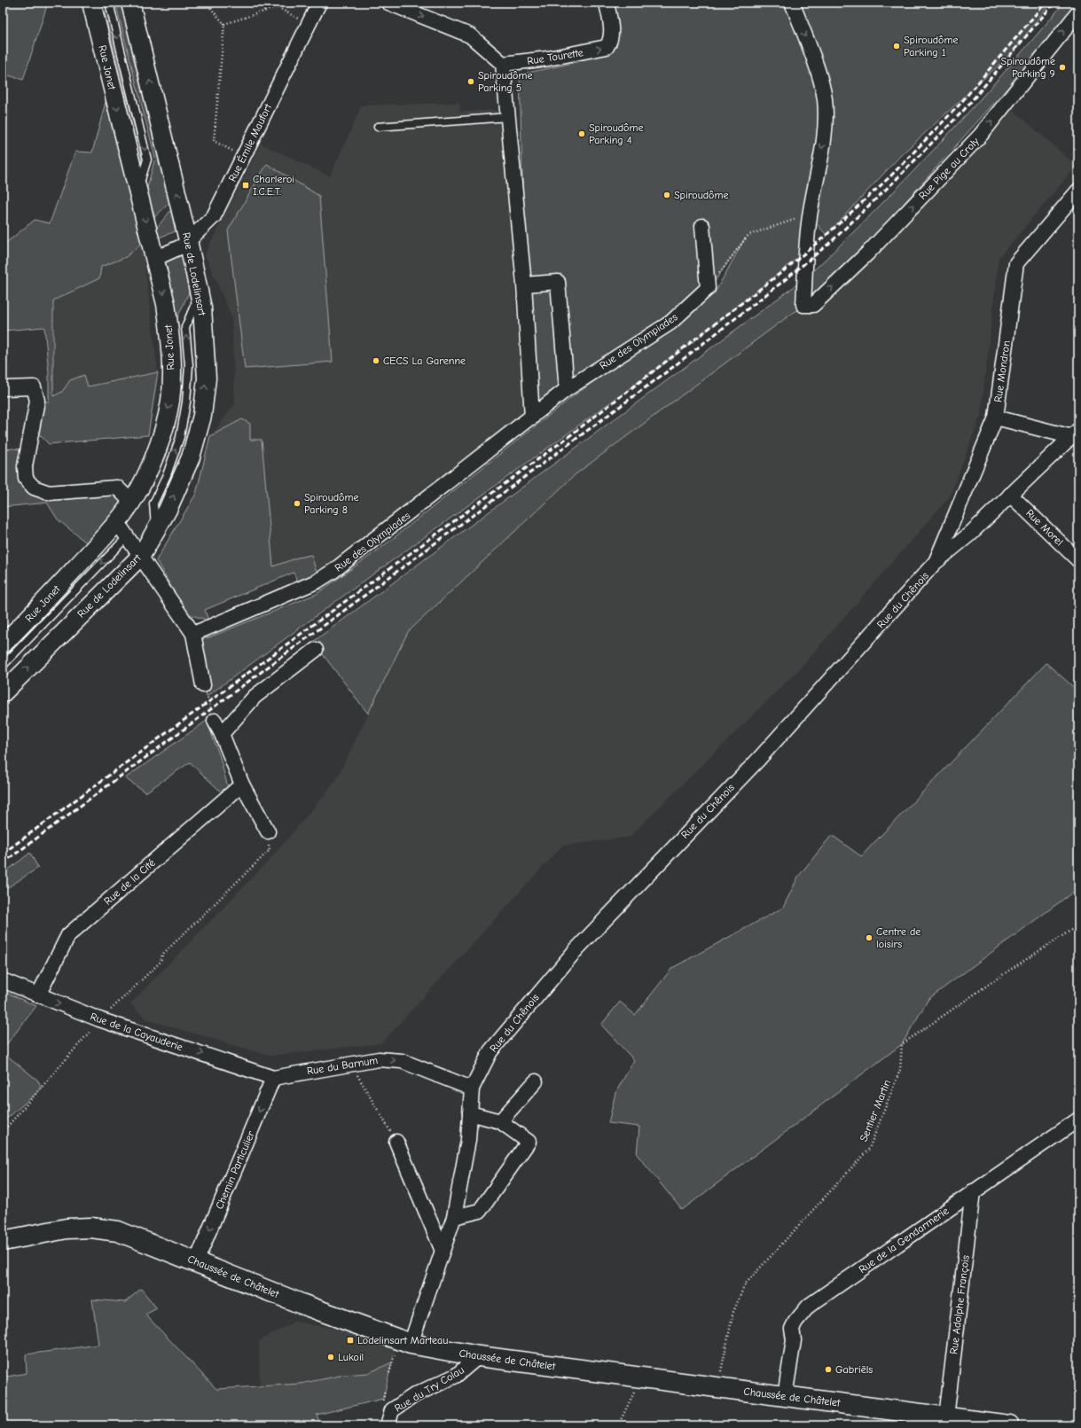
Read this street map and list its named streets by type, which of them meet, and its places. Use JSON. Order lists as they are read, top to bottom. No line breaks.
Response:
{"streets":{"main road":["Chaussée de Châtelet"],"street":["Rue Tourette","Rue Jonet","Rue Émile Maufort","Rue Pige au Croly","Rue de Lodelinsart","Rue des Olympiades","Rue Mondron","Rue Morel","Rue du Chênois","Rue de la Cité","Rue de la Cayauderie","Rue du Barnum","Chemin Particulier","Rue de la Gendarmerie","Rue Adolphe François","Rue du Try Colau"],"path":["Sentier Martin"]},"crossings":[["Rue Jonet","Rue Émile Maufort"],["Rue Émile Maufort","Rue de Lodelinsart"],["Rue Mondron","Rue du Chênois"],["Rue Morel","Rue du Chênois"],["Rue du Chênois","Rue du Barnum"],["Rue du Chênois","Chaussée de Châtelet"],["Rue de la Cité","Rue de la Cayauderie"],["Rue de la Cayauderie","Rue du Barnum"],["Rue de la Cayauderie","Chemin Particulier"],["Rue du Barnum","Chemin Particulier"],["Sentier Martin","Chaussée de Châtelet"],["Chemin Particulier","Chaussée de Châtelet"],["Rue de la Gendarmerie","Chaussée de Châtelet"],["Rue de la Gendarmerie","Rue Adolphe François"],["Chaussée de Châtelet","Rue Adolphe François"],["Chaussée de Châtelet","Rue du Try Colau"]],"one_way":["Rue Jonet","Rue de la Cayauderie","Rue du Barnum","Chemin Particulier"],"places":{"other":["Spiroudôme Parking 1","Spiroudôme Parking 9","Spiroudôme Parking 5","Spiroudôme Parking 4","Spiroudôme","CECS La Garenne","Spiroudôme Parking 8","Centre de loisirs","Lukoil","Gabriëls"],"transit":["Charleroi I.C.E.T.","Lodelinsart Marteau"]}}
